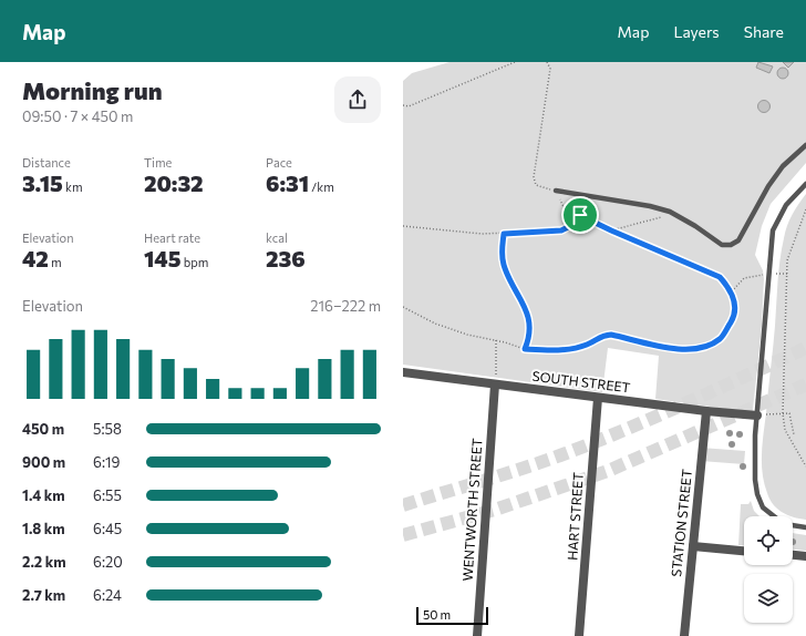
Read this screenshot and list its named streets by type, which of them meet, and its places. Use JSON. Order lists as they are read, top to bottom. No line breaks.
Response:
{"streets":{"street":["SOUTH STREET","WENTWORTH STREET","HART STREET","STATION STREET"]},"crossings":[["SOUTH STREET","WENTWORTH STREET"],["SOUTH STREET","HART STREET"],["SOUTH STREET","STATION STREET"]],"scale_bar":"50 m","page":{"header":"Map","nav":["Map","Layers","Share"],"heading":["Morning run","09:50 · 7 × 450 m"],"stats":[["Distance","3.15 km"],["Time","20:32"],["Pace","6:31 /km"],["Elevation","42 m"],["Heart rate","145 bpm"],["kcal","236"]],"chart":["Elevation","216–222 m"],"list":[{"name":"450 m","note":"5:58"},{"name":"900 m","note":"6:19"},{"name":"1.4 km","note":"6:55"},{"name":"1.8 km","note":"6:45"},{"name":"2.2 km","note":"6:20"},{"name":"2.7 km","note":"6:24"}],"scale":"50 m"}}
